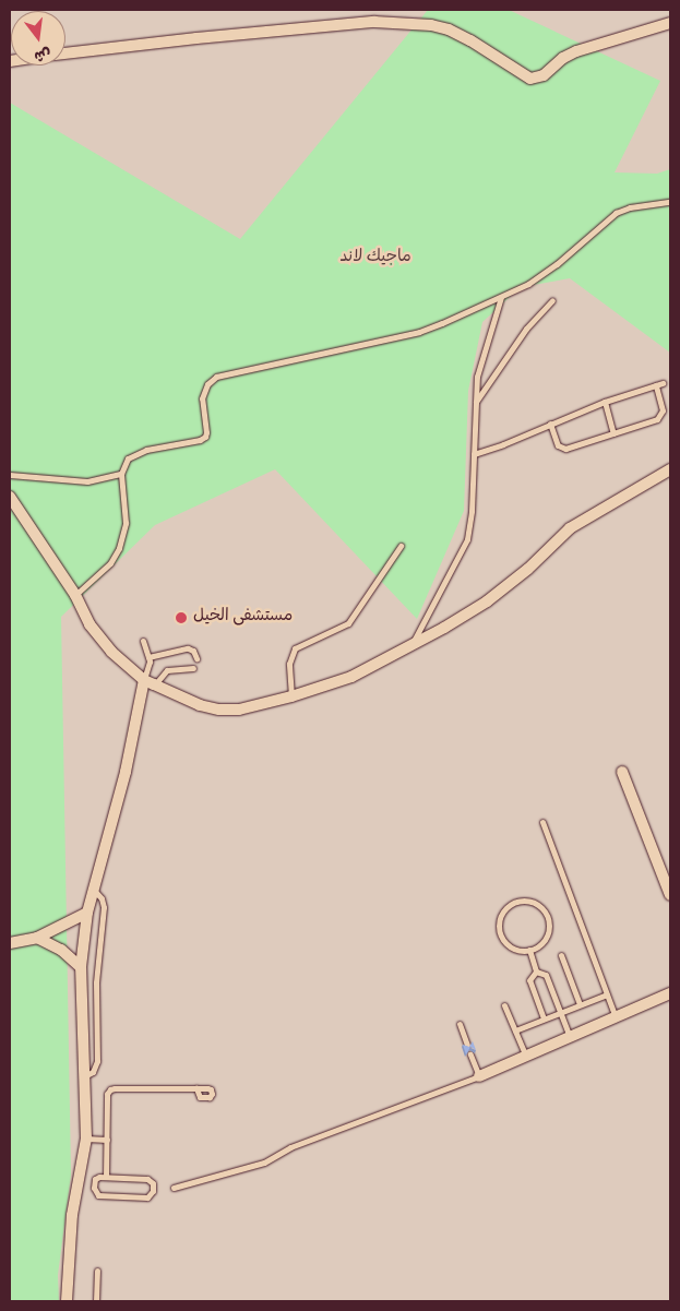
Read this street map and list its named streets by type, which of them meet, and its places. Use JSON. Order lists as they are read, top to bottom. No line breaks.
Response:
{"parks":["ماجيك لاند"],"places":["مستشفى الخيل"],"north":"bottom"}
